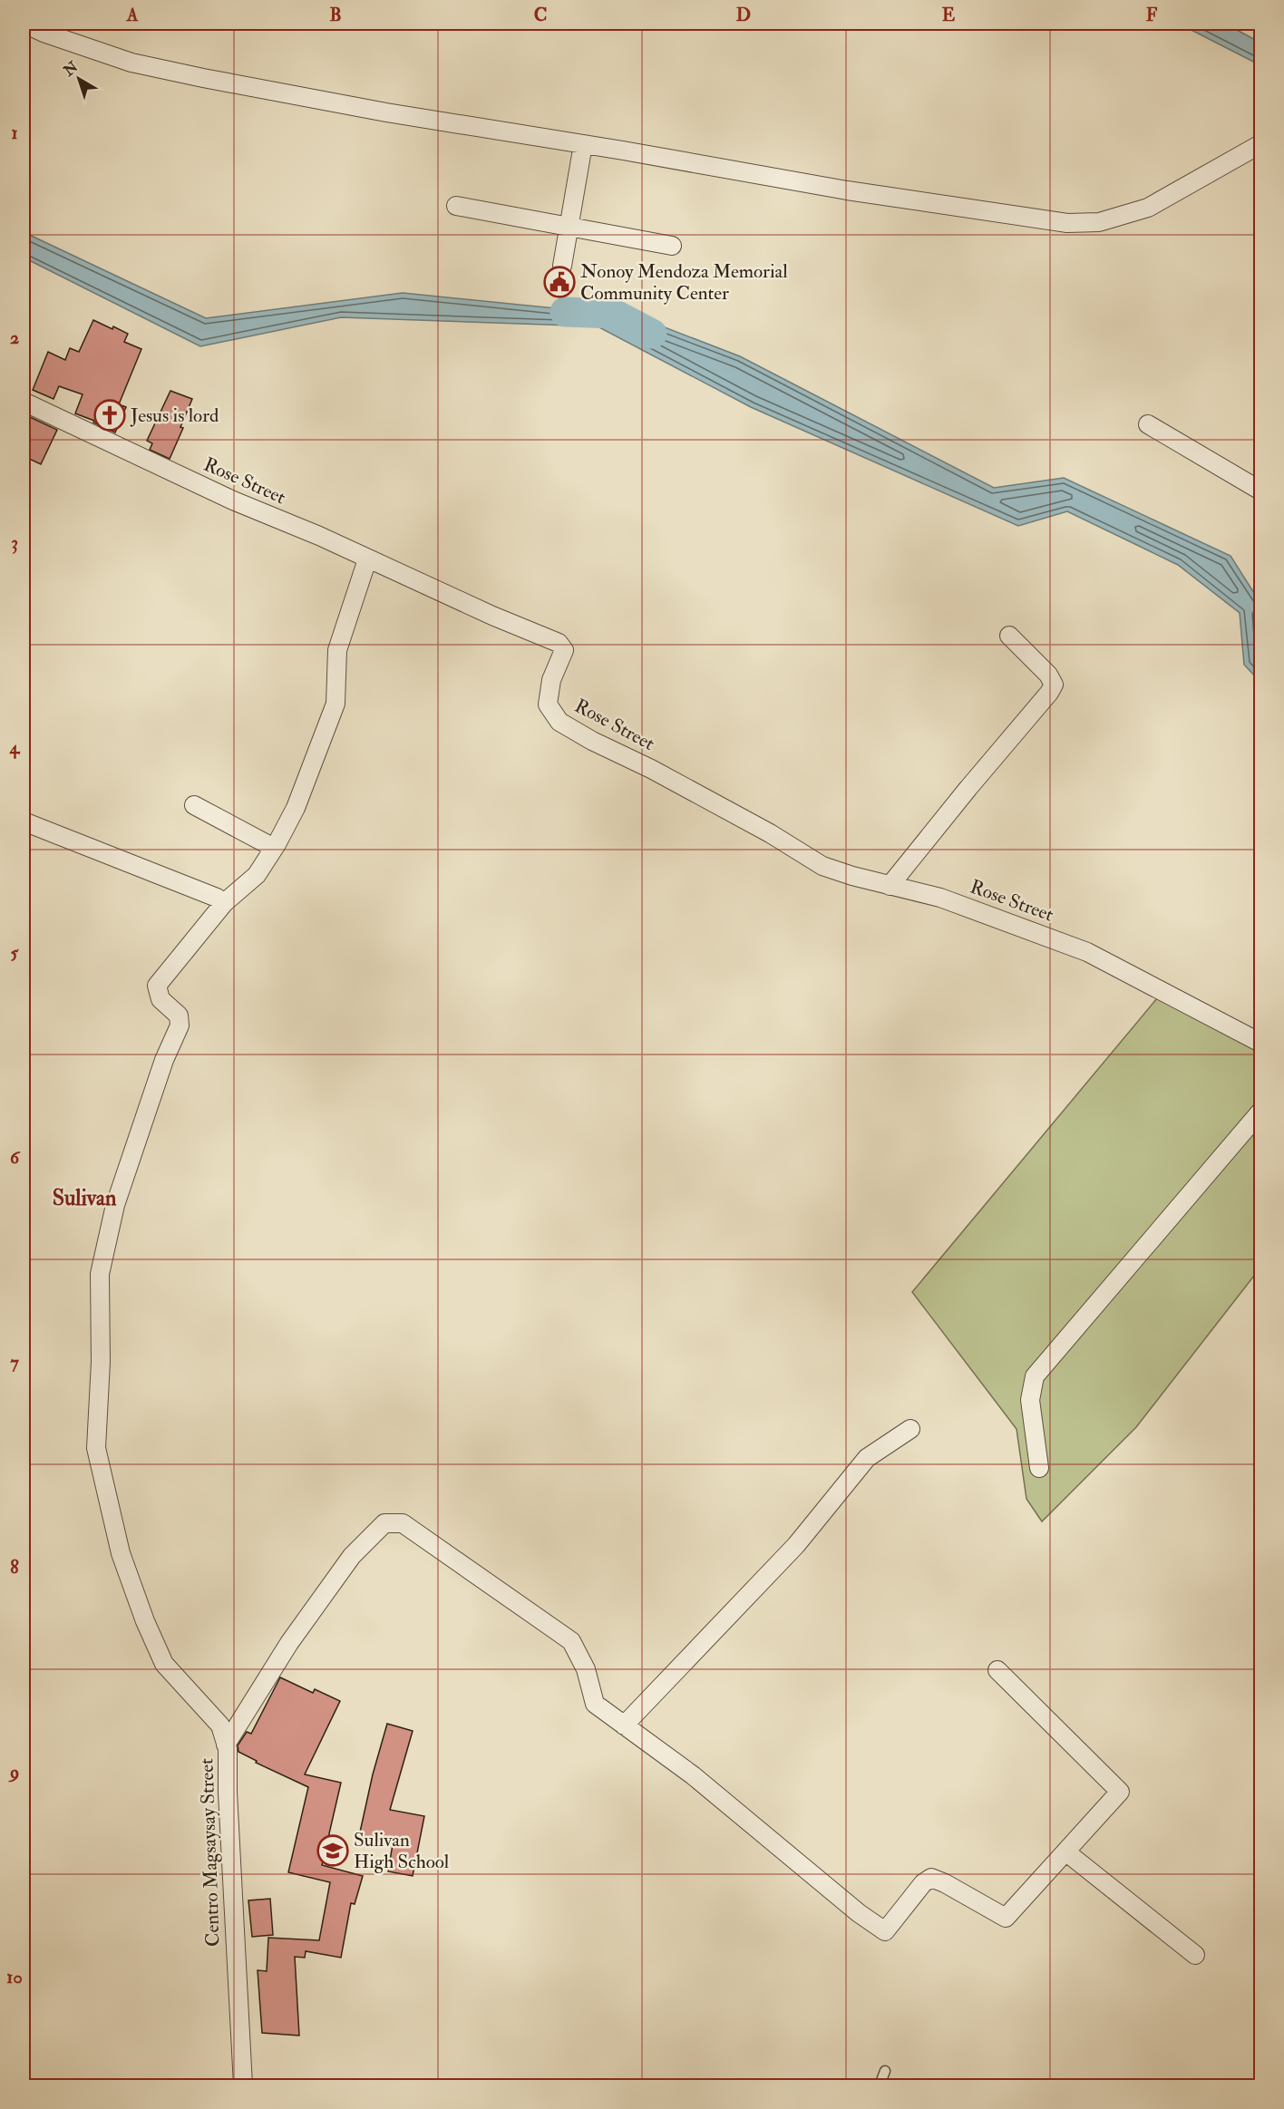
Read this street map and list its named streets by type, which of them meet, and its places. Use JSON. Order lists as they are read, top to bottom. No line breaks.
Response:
{"streets":{"street":["Rose Street","Centro Magsaysay Street"]},"crossings":[["Rose Street","Centro Magsaysay Street"]],"districts":["Sulivan"],"places":{"public building":["Nonoy Mendoza Memorial Community Center"],"church":["Jesus is lord"],"school or university":["Sulivan High School"]},"north":"top left","grid":{"columns":["A","B","C","D","E","F"],"rows":["1","2","3","4","5","6","7","8","9","10"]}}
